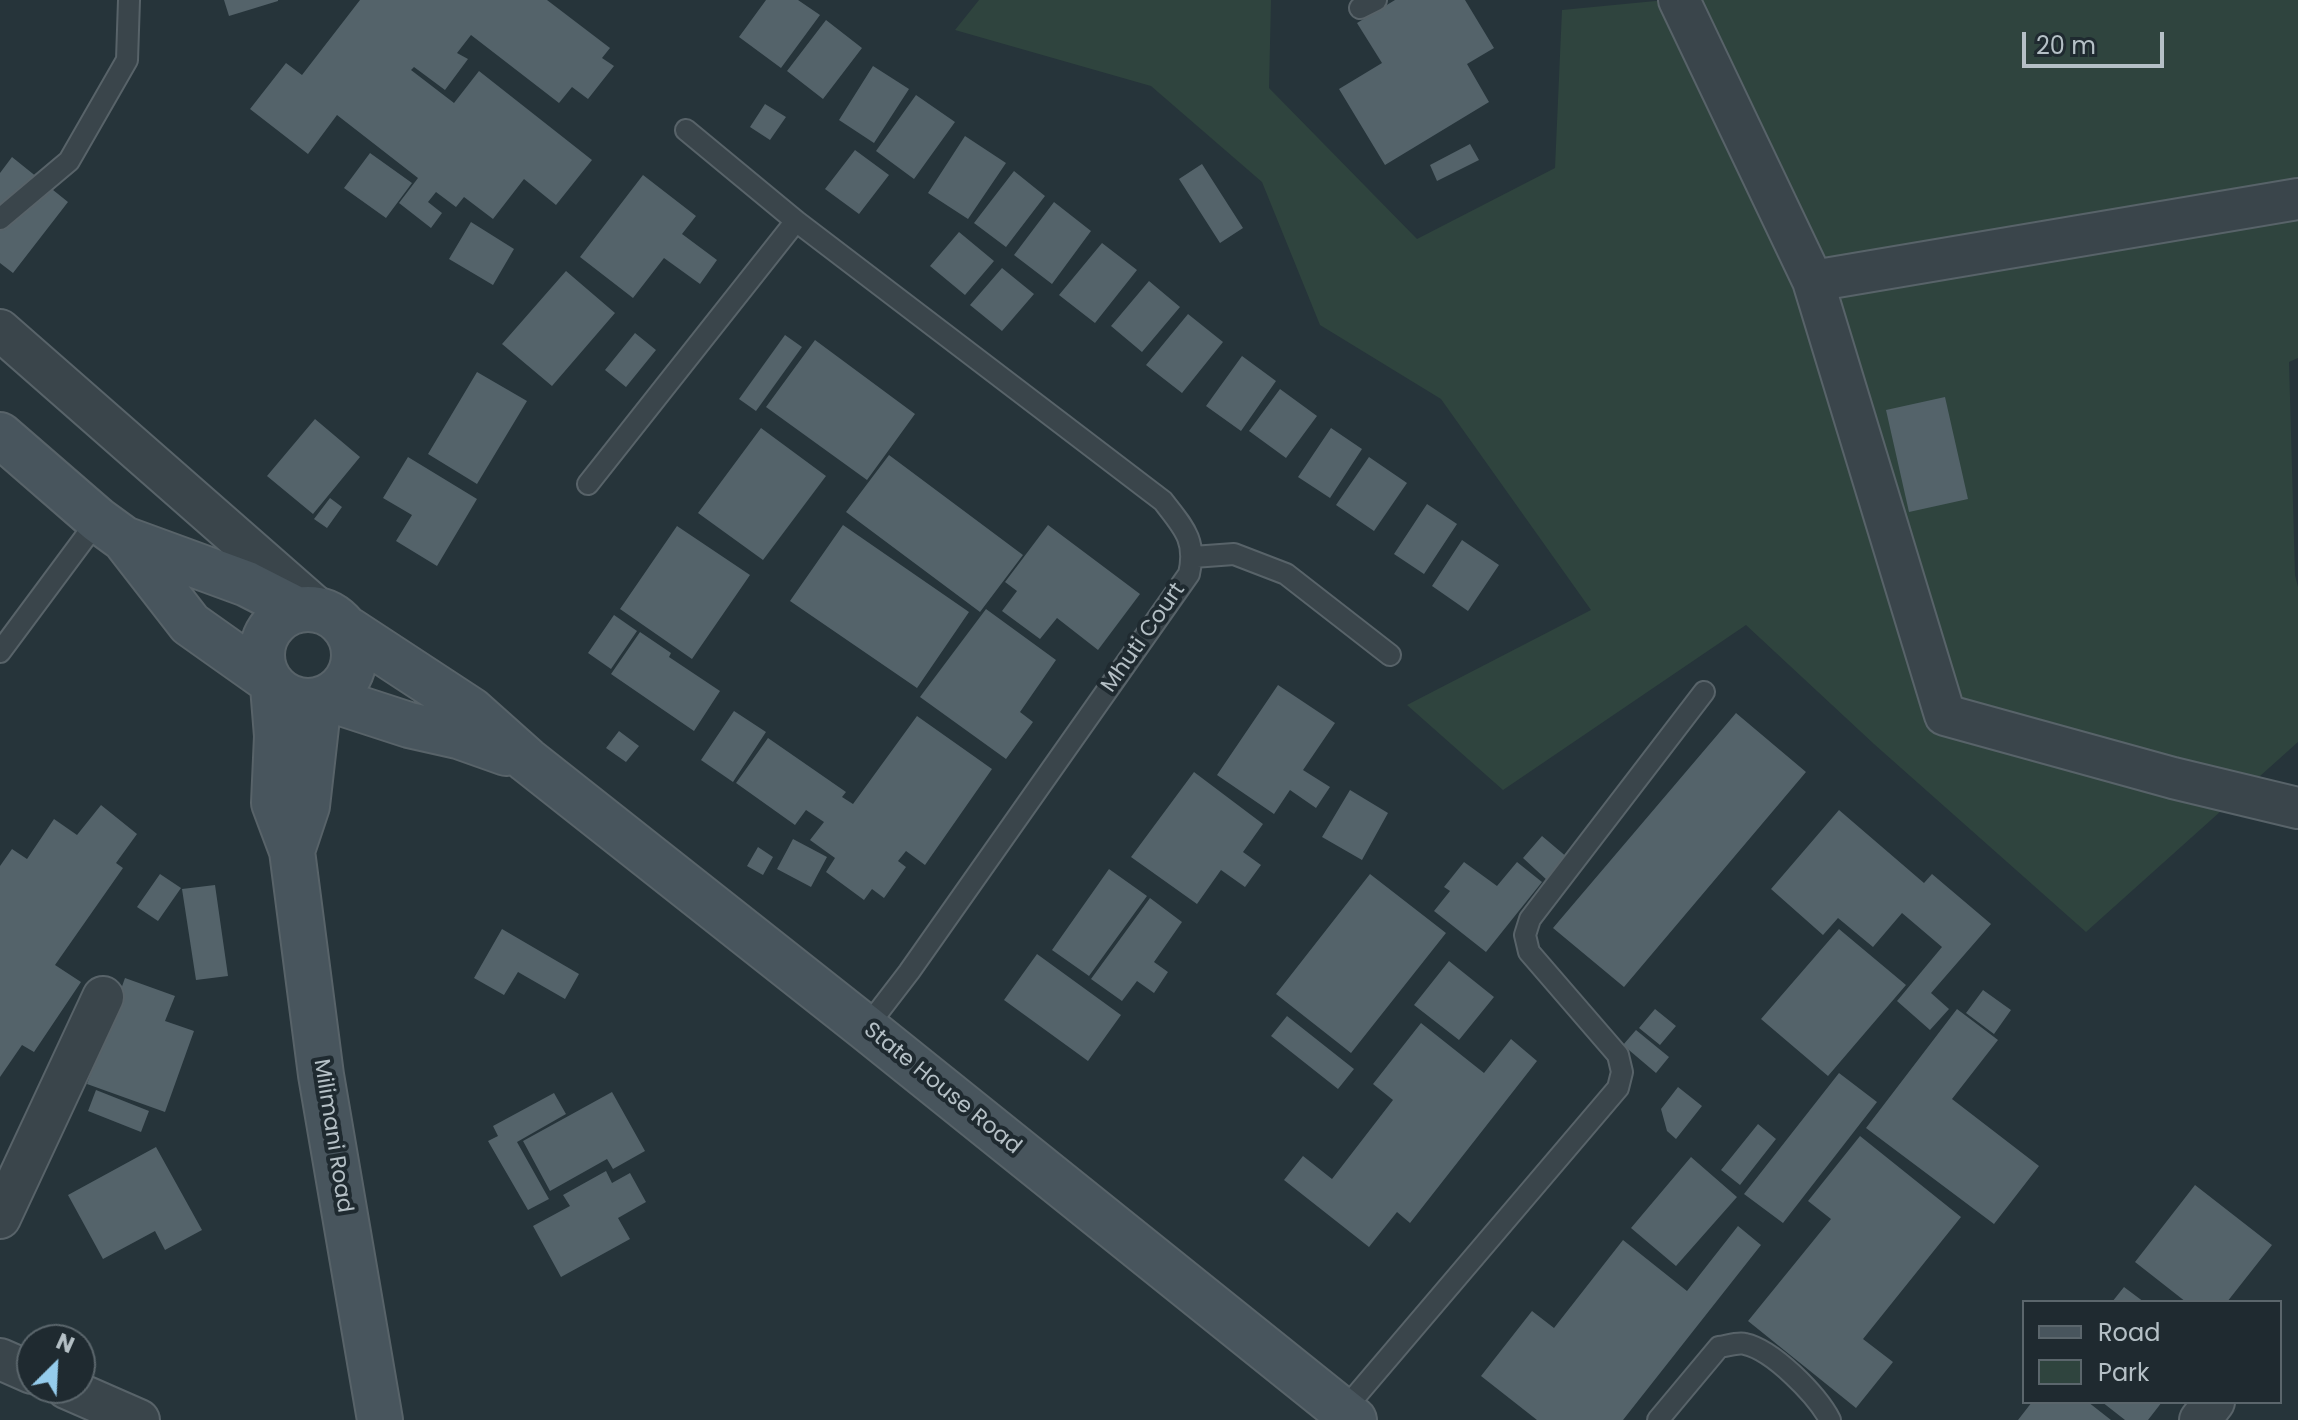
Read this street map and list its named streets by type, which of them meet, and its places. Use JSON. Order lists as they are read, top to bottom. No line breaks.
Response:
{"streets":{"main road":["State House Road","Milimani Road"],"lane":["Mhuti Court"]},"crossings":[["Mhuti Court","State House Road"],["State House Road","Milimani Road"]],"legend":["Road","Park"],"scale_bar":"20 m","north":"top right"}
